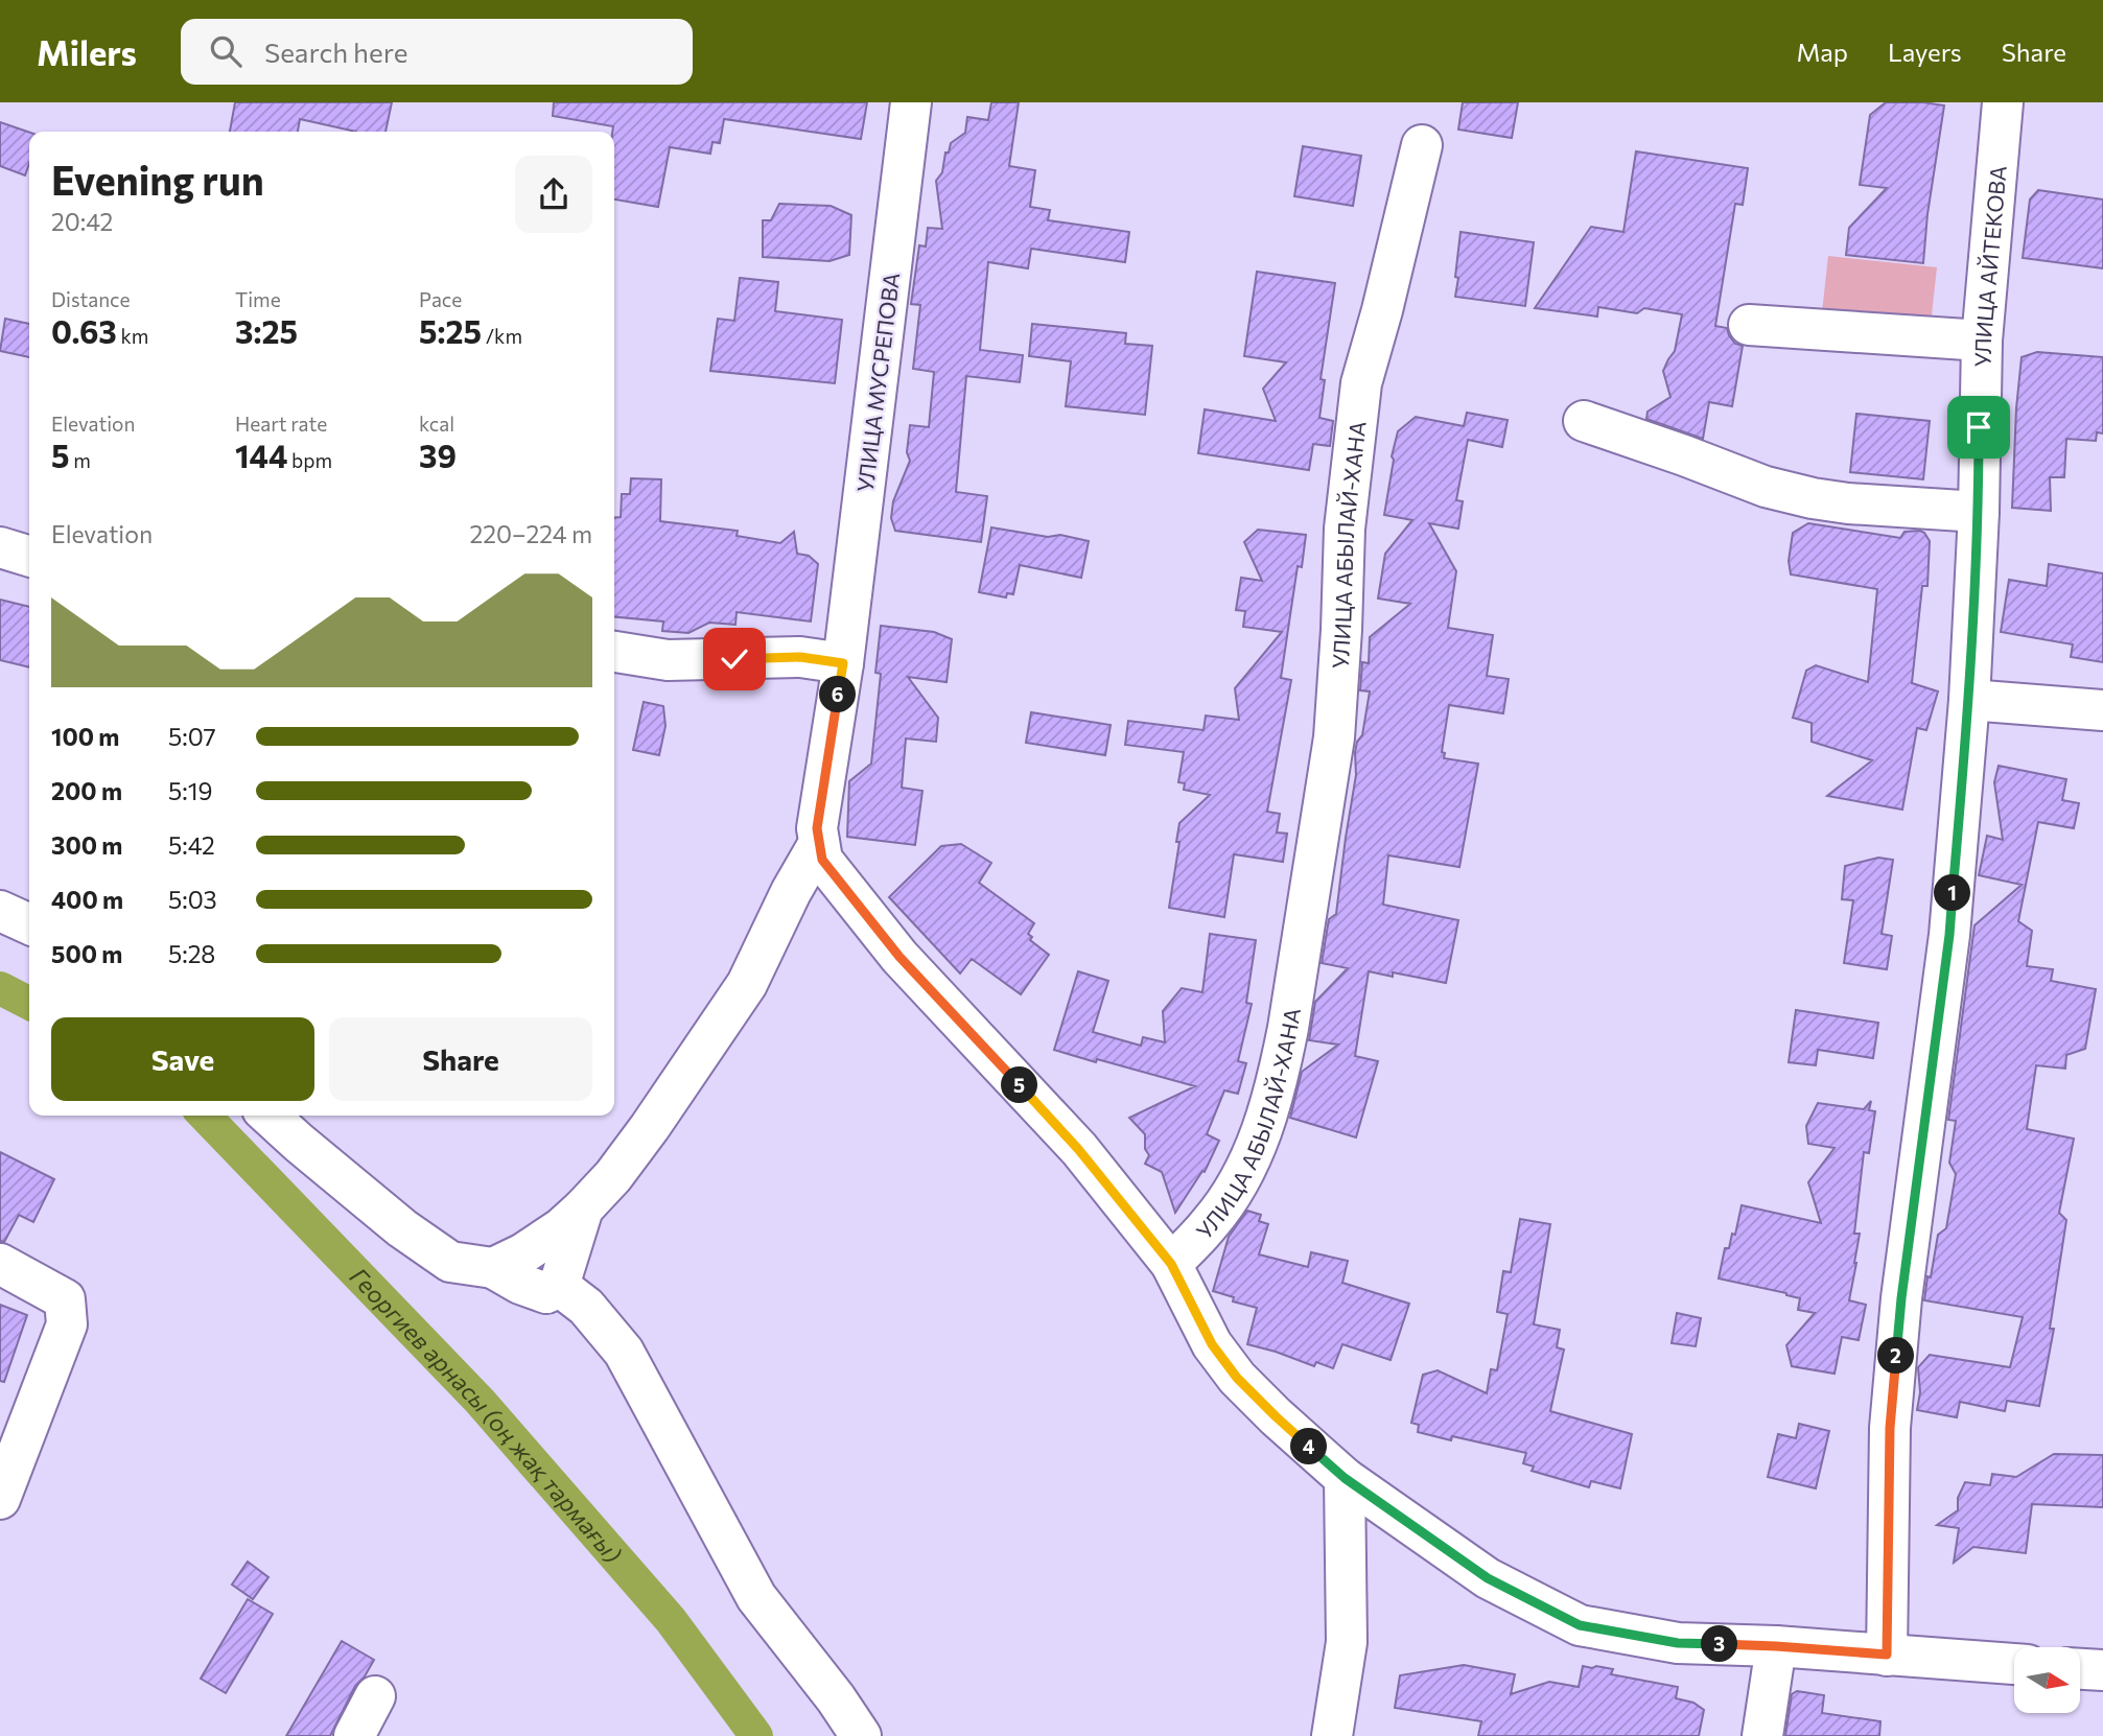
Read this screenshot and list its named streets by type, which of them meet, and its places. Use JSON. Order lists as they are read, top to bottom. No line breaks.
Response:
{"streets":{"street":["УЛИЦА АЙТЕКОВА","УЛИЦА МУСРЕПОВА","УЛИЦА АБЫЛАЙ-ХАНА"]},"crossings":[["УЛИЦА МУСРЕПОВА","УЛИЦА АБЫЛАЙ-ХАНА"]],"water":["Георгиев арнасы (оң жақ тармағы)"],"north":"right","page":{"header":"Milers","search":"Search here","nav":["Map","Layers","Share"],"heading":["Evening run","20:42"],"stats":[["Distance","0.63 km"],["Time","3:25"],["Pace","5:25 /km"],["Elevation","5 m"],["Heart rate","144 bpm"],["kcal","39"]],"chart":["Elevation","220–224 m"],"pins":["6","1","5","2","4","3"],"list":[{"name":"100 m","note":"5:07"},{"name":"200 m","note":"5:19"},{"name":"300 m","note":"5:42"},{"name":"400 m","note":"5:03"},{"name":"500 m","note":"5:28"}],"buttons":["Save","Share"]}}
